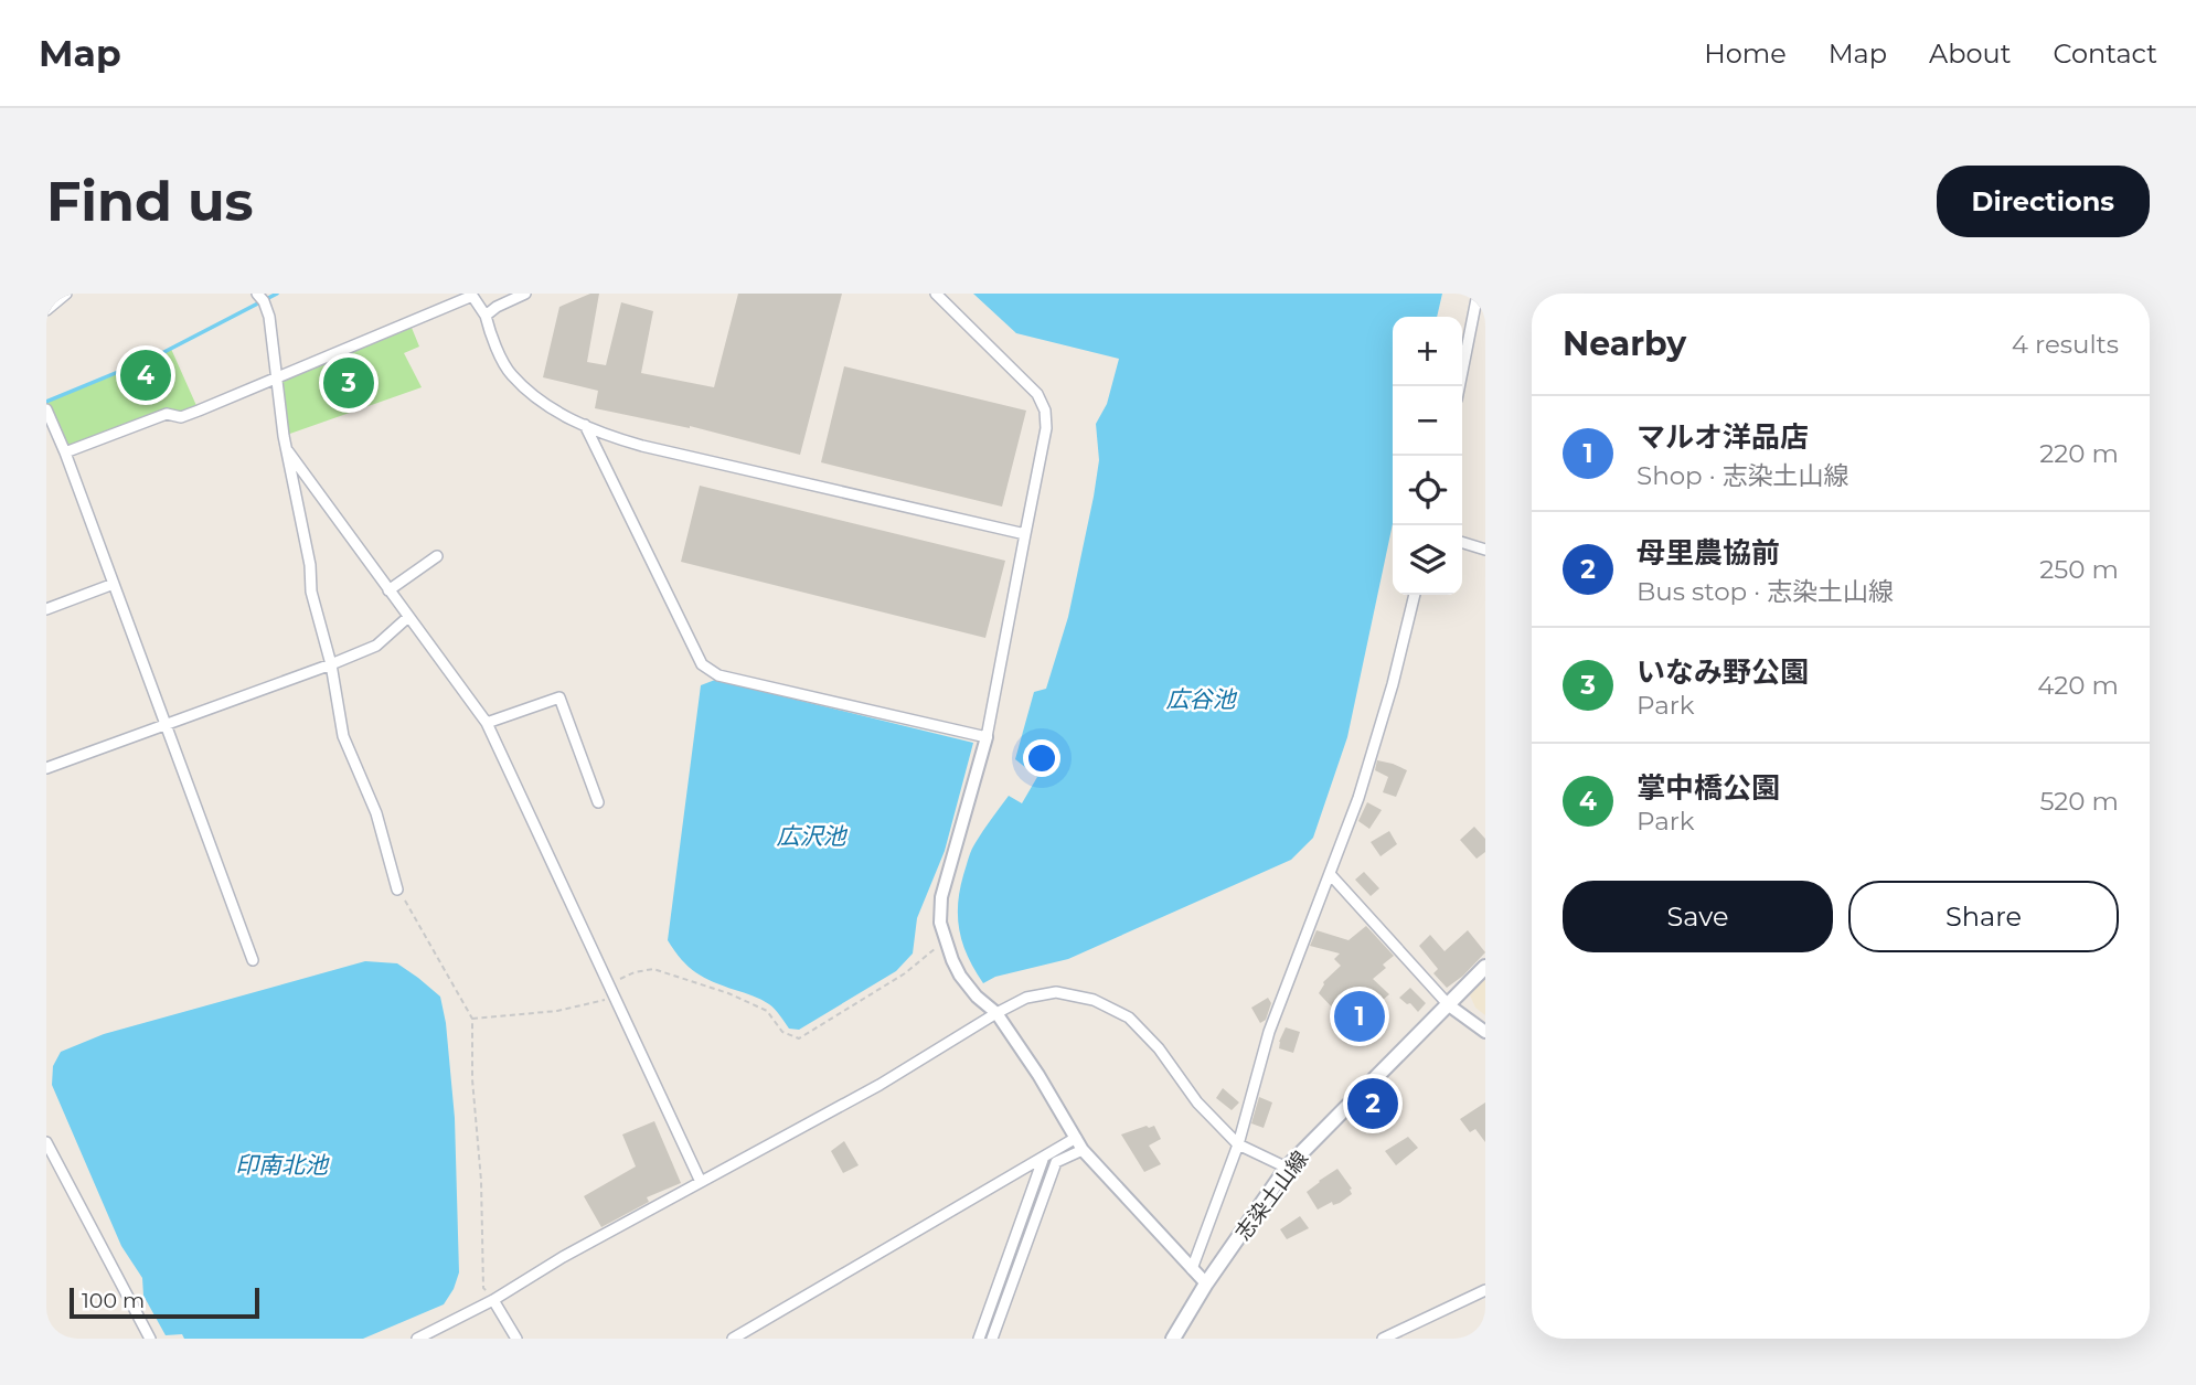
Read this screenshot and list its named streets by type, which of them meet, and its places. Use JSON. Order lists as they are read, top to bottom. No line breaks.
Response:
{"streets":{"main road":["志染土山線"]},"water":["広谷池","広沢池","印南北池"],"scale_bar":"100 m","page":{"header":"Map","nav":["Home","Map","About","Contact"],"buttons":["Directions",["Save","Share"]],"title":"Find us","heading":["Nearby","4 results"],"map_buttons":["+","−"],"pins":["4","3","1","2"],"list":[{"mark":"1","name":"マルオ洋品店","note":"Shop · 志染土山線","value":"220 m"},{"mark":"2","name":"母里農協前","note":"Bus stop · 志染土山線","value":"250 m"},{"mark":"3","name":"いなみ野公園","note":"Park","value":"420 m"},{"mark":"4","name":"掌中橋公園","note":"Park","value":"520 m"}],"scale":"100 m"}}
